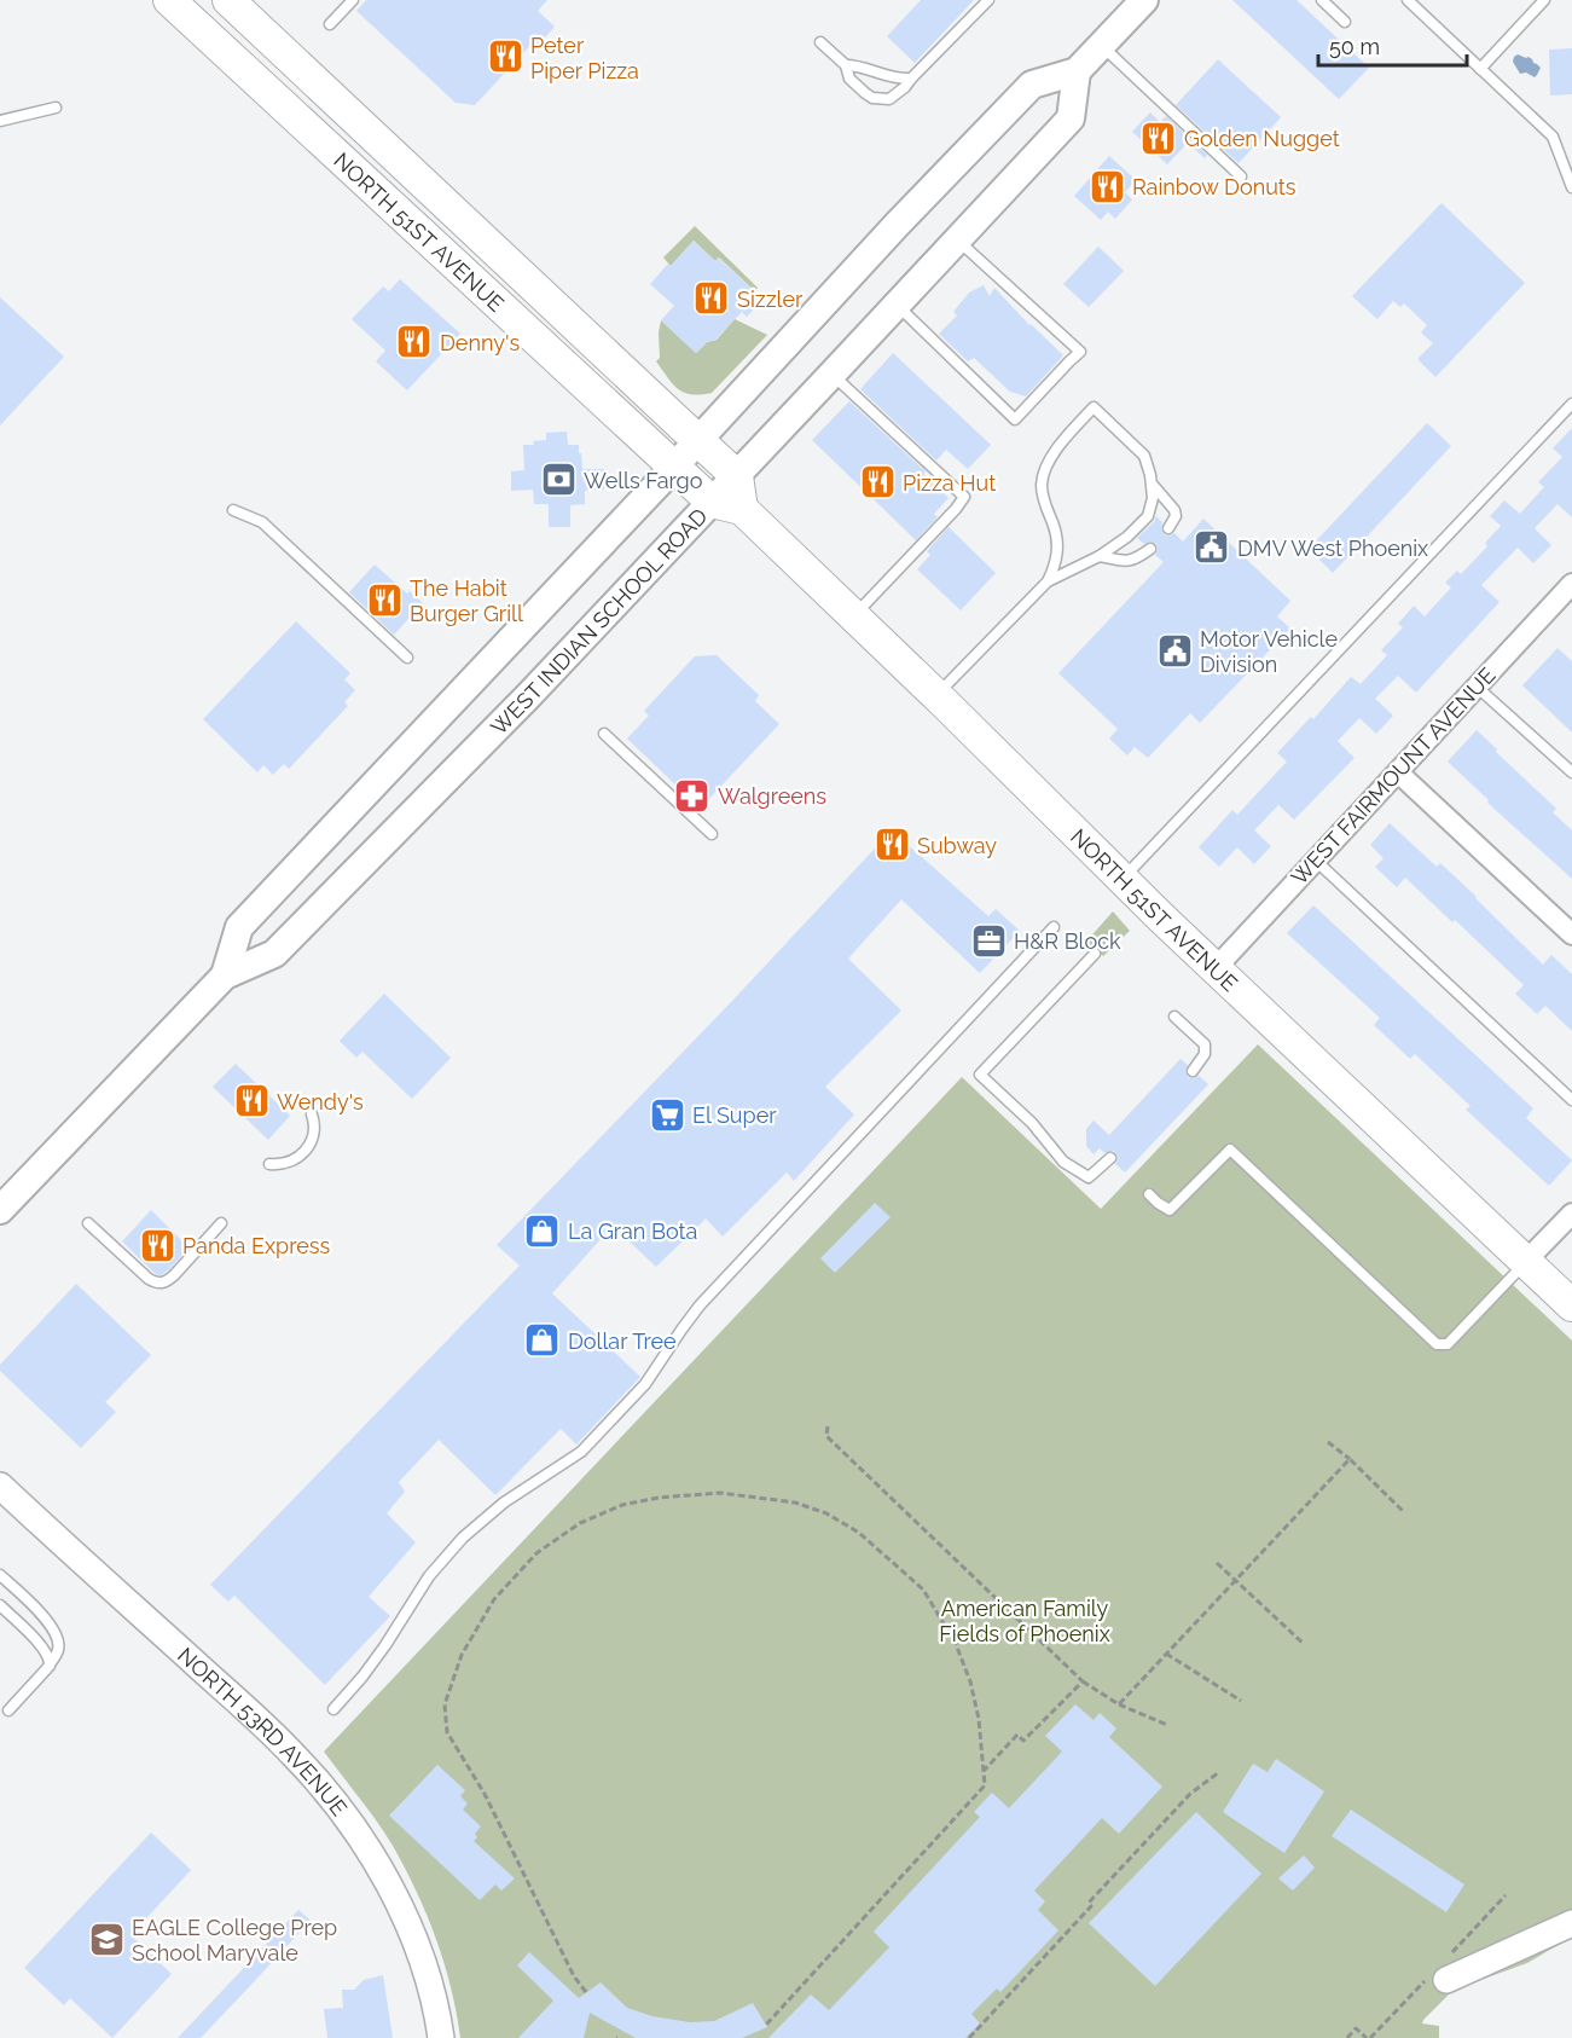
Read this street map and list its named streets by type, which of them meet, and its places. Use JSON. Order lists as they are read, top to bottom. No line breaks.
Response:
{"streets":{"main road":["NORTH 51ST AVENUE","WEST INDIAN SCHOOL ROAD"],"street":["WEST FAIRMOUNT AVENUE","NORTH 53RD AVENUE"]},"crossings":[["NORTH 51ST AVENUE","WEST INDIAN SCHOOL ROAD"],["NORTH 51ST AVENUE","WEST FAIRMOUNT AVENUE"]],"parks":["American Family Fields of Phoenix"],"places":{"restaurant":["Peter Piper Pizza","Golden Nugget","Rainbow Donuts","Sizzler","Denny's","Pizza Hut","The Habit Burger Grill","Subway","Wendy's","Panda Express"],"bank":["Wells Fargo"],"public building":["DMV West Phoenix","Motor Vehicle Division"],"pharmacy":["Walgreens"],"office":["H&R Block"],"supermarket":["El Super"],"shop":["La Gran Bota","Dollar Tree"],"school or university":["EAGLE College Prep School Maryvale"]},"scale_bar":"50 m"}
